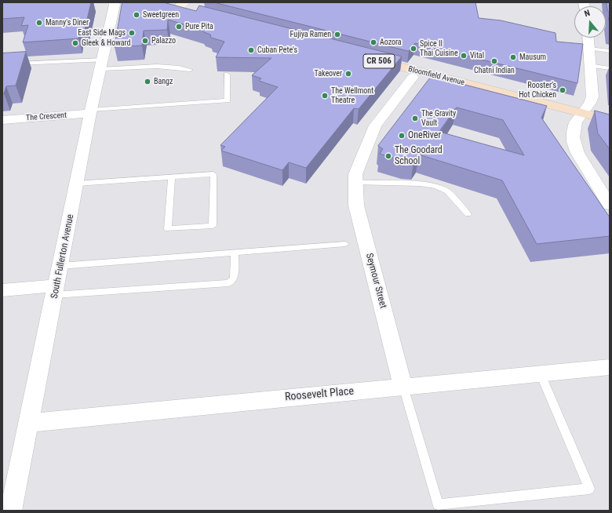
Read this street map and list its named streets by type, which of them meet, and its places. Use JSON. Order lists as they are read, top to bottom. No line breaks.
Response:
{"streets":{"main road":["CR 506","Bloomfield Avenue"],"street":["The Crescent","South Fullerton Avenue","Seymour Street","Roosevelt Place"]},"crossings":[["The Crescent","South Fullerton Avenue"],["South Fullerton Avenue","Roosevelt Place"],["Seymour Street","Roosevelt Place"]],"places":["Sweetgreen","Manny's Diner","Pure Pita","East Side Mags","Fujiya Ramen","Palazzo","Aozora","Gleek & Howard","Spice II Thai Cuisine","Cuban Pete's","Vital","Mausum","Chatni Indian","Takeover","Bangz","Rooster’s Hot Chicken","The Wellmont Theatre","The Gravity Vault","OneRiver","The Goodard School"],"north":"top"}
